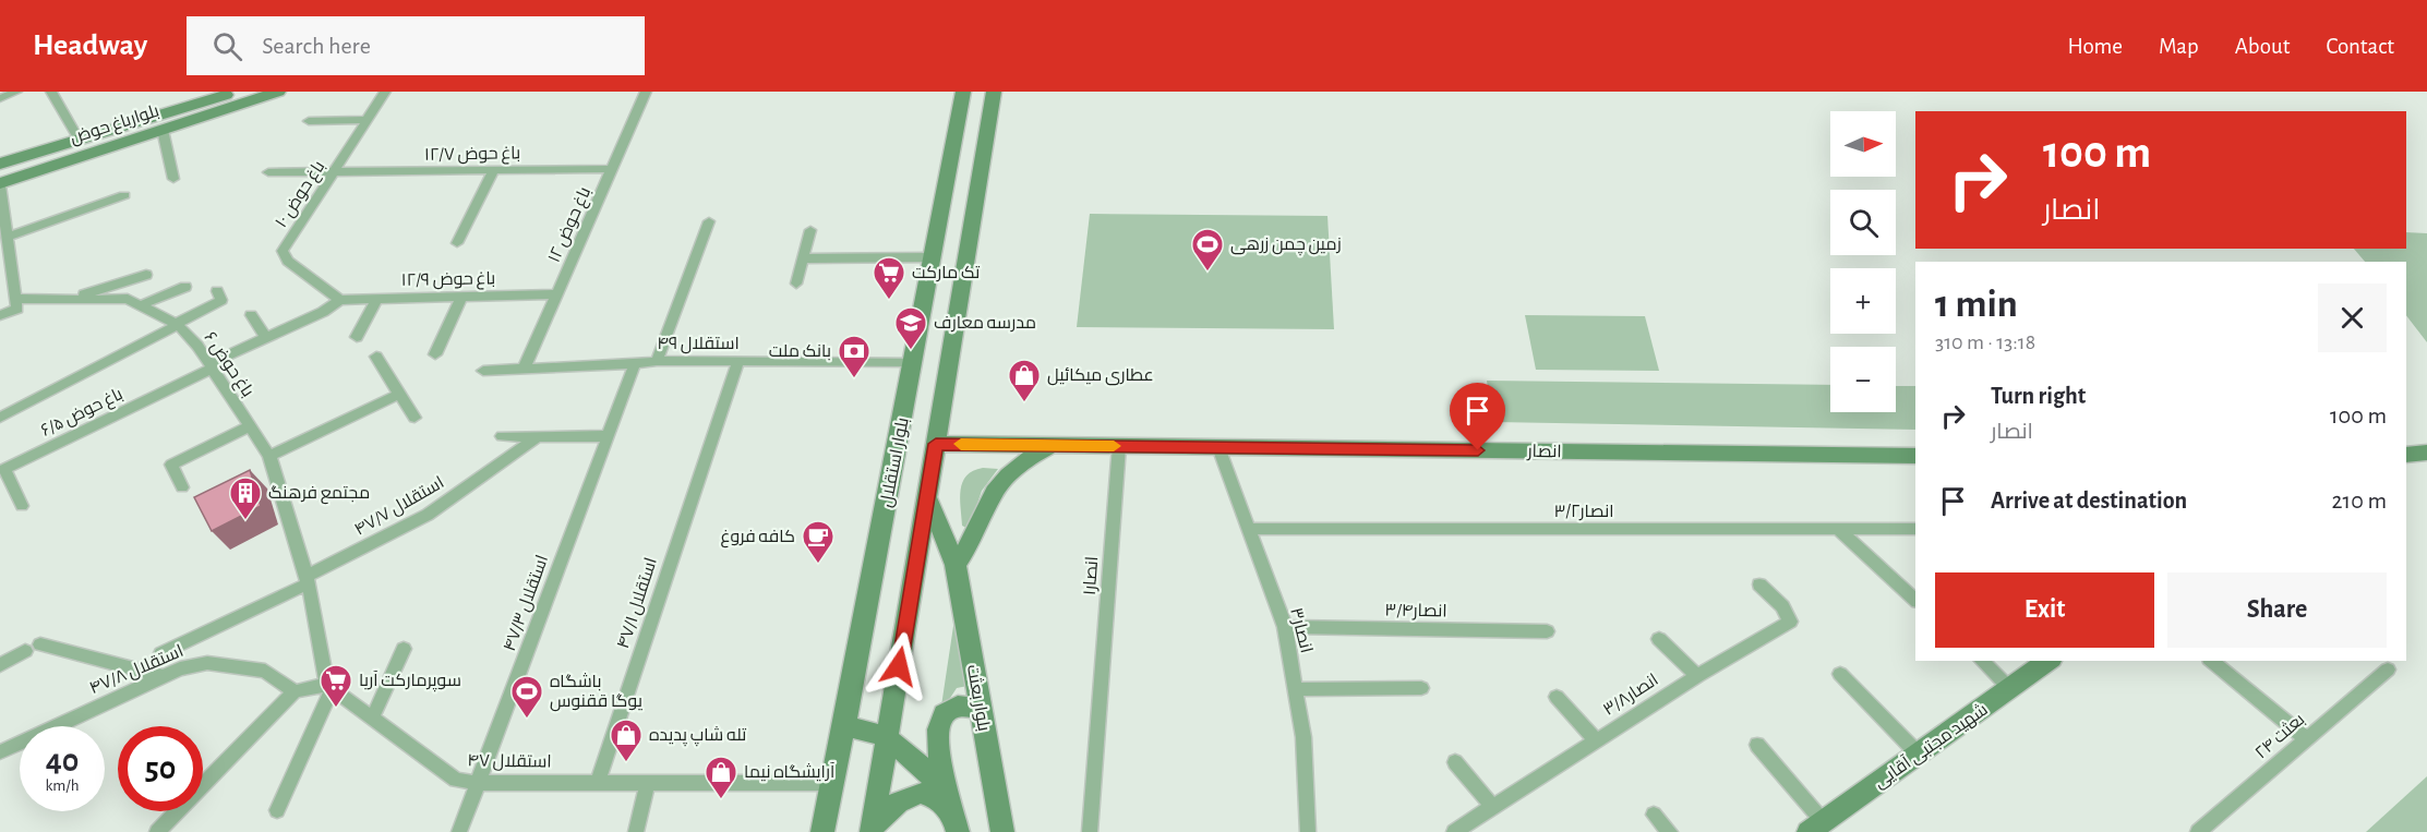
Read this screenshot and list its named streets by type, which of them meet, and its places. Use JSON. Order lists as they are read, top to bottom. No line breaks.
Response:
{"streets":{"main road":["بلوارباغ حوض","انصار","بلوار استقلال","بلوار بعثت","شهید مجتبی آقایی"],"street":["۱۲/۷ باغ حوض","۱۰ باغ حوض","۱۲ باغ حوض","۱۲/۹ باغ حوض","۴۹ استقلال","۶ باغ حوض","۶/۵ باغ حوض","۴۷/۷ استقلال","انصار۳/۲","انصار۱","۴۷/۳ استقلال","۴۷/۱ استقلال","انصار۳/۴","انصار۳","۴۷/۸ استقلال","انصار۳/۸","بعثت ۲۴","۴۷ استقلال"]},"crossings":[["۱۲/۷ باغ حوض","۱۰ باغ حوض"],["۱۲/۷ باغ حوض","۱۲ باغ حوض"],["۱۰ باغ حوض","۱۲/۹ باغ حوض"],["۱۲ باغ حوض","۱۲/۹ باغ حوض"],["۱۲ باغ حوض","۴۹ استقلال"],["۴۹ استقلال","بلوار استقلال"],["۴۹ استقلال","۴۷/۳ استقلال"],["۴۹ استقلال","۴۷/۱ استقلال"],["۶ باغ حوض","۶/۵ باغ حوض"],["۶ باغ حوض","۴۷/۷ استقلال"],["انصار","بلوار استقلال"],["انصار","انصار۱"],["انصار","انصار۳"],["بلوار استقلال","بلوار بعثت"],["بلوار استقلال","۴۷ استقلال"],["انصار۳/۲","انصار۳"],["۴۷/۳ استقلال","۴۷ استقلال"],["۴۷/۱ استقلال","۴۷ استقلال"],["انصار۳/۴","انصار۳"]],"places":{"sports":["زمین چمن زرهی","باشگاه یوگا ققنوس"],"supermarket":["تک مارکت","سوپرمارکت آریا"],"school or university":["مدرسه معارف"],"bank":["بانک ملت"],"shop":["عطاری میکائیل","تله شاپ پدیده","آرایشگاه نیما"],"building":["مجتمع فرهنگ"],"cafe":["کافه فروغ"]},"north":"right","page":{"header":"Headway","search":"Search here","nav":["Home","Map","About","Contact"],"map_buttons":["+","−"],"turn":["100 m","انصار"],"heading":["1 min","310 m · 13:18"],"list":[{"name":"Turn right","note":"انصار","value":"100 m"},{"name":"Arrive at destination","value":"210 m"}],"buttons":["Exit","Share"],"speed":"40 km/h","limit":"50"}}
